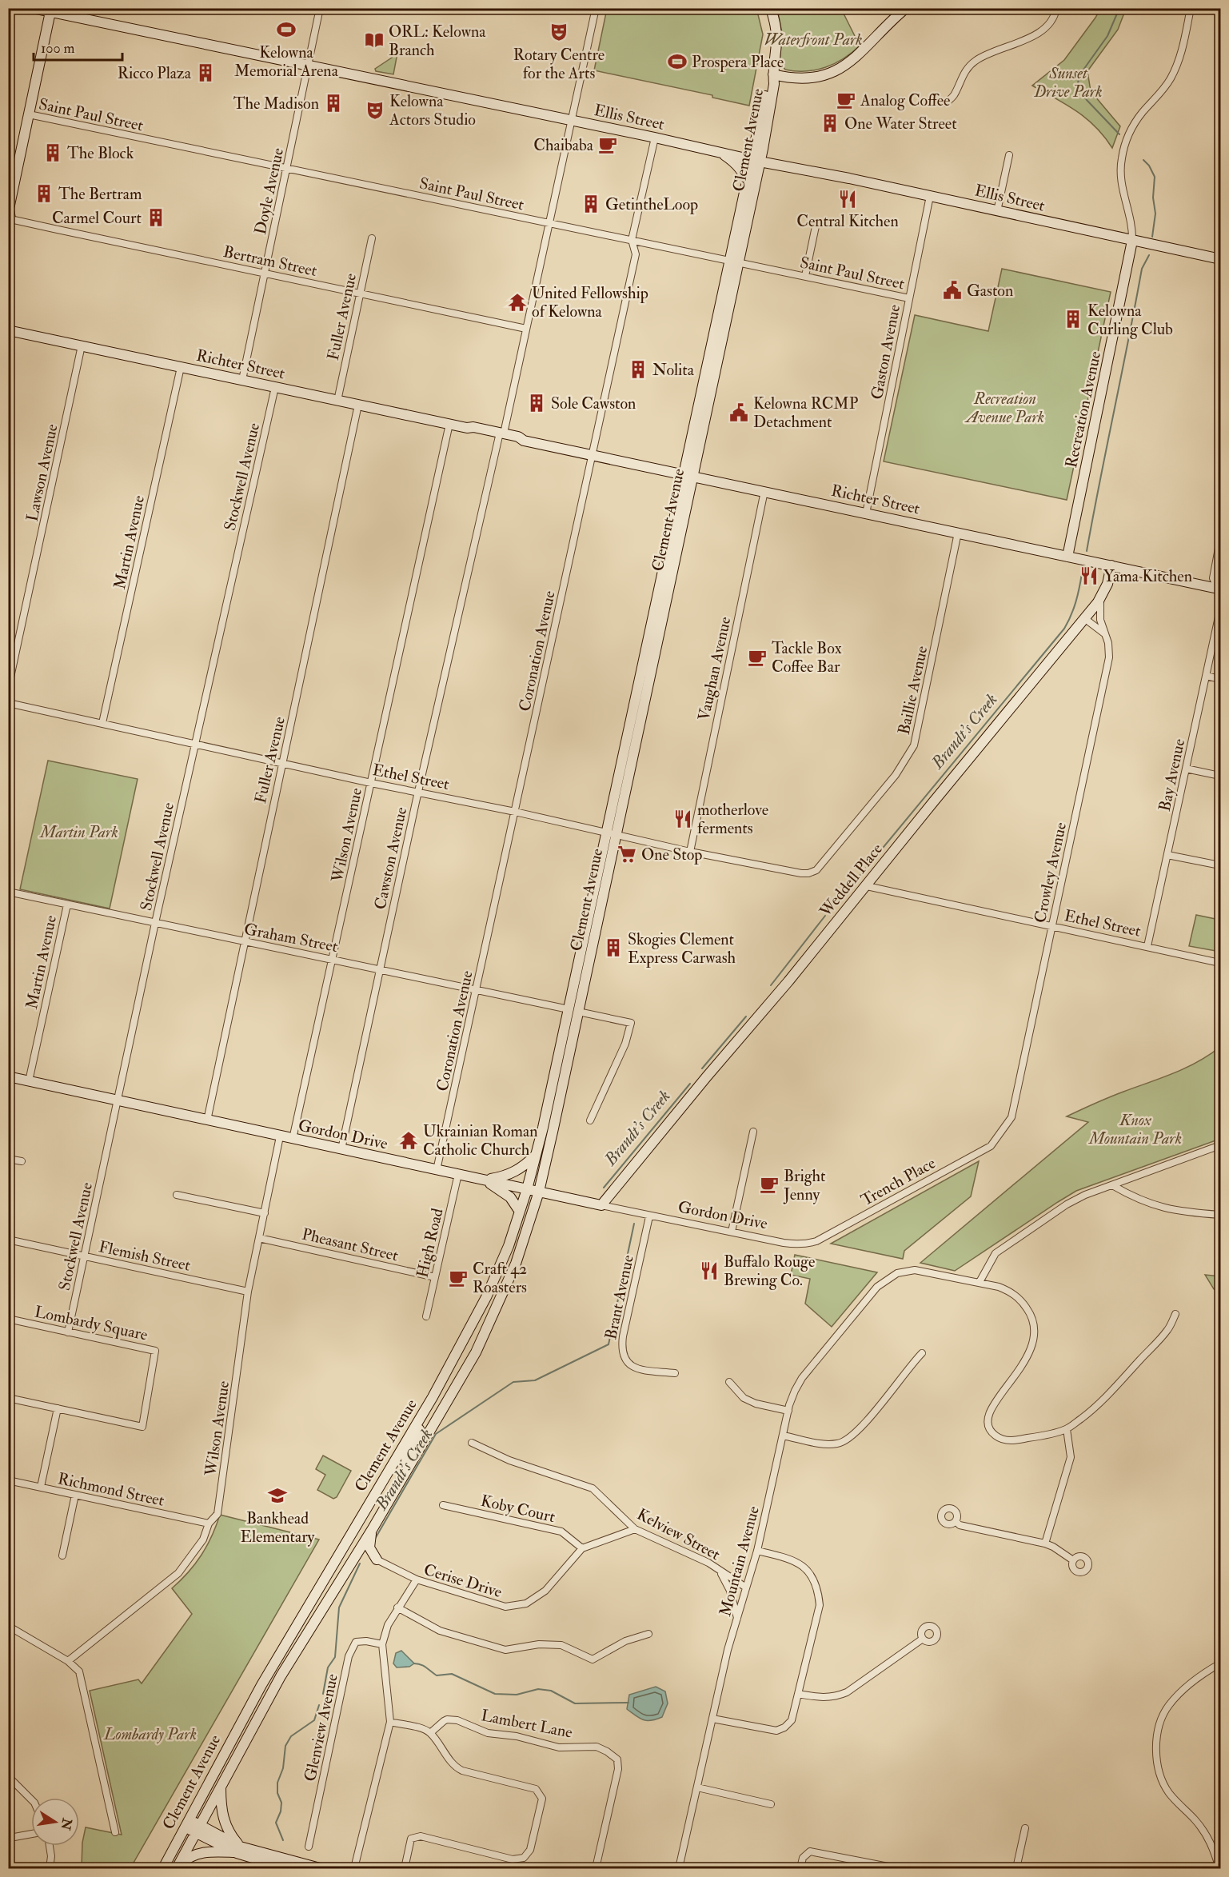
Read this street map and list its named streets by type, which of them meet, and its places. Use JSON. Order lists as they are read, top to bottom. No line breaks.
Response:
{"streets":{"main road":["Ellis Street","Clement Avenue","Richter Street","Recreation Avenue","Weddell Place","Gordon Drive"],"street":["Saint Paul Street","Doyle Avenue","Bertram Street","Fuller Avenue","Gaston Avenue","Lawson Avenue","Stockwell Avenue","Martin Avenue","Coronation Avenue","Vaughan Avenue","Baillie Avenue","Bay Avenue","Ethel Street","Wilson Avenue","Cawston Avenue","Crowley Avenue","Graham Street","Trench Place","High Road","Pheasant Street","Flemish Street","Brant Avenue","Lombardy Square","Richmond Street","Koby Court","Kelview Street","Mountain Avenue","Cerise Drive","Lambert Lane","Glenview Avenue"]},"crossings":[["Saint Paul Street","Clement Avenue"],["Saint Paul Street","Doyle Avenue"],["Saint Paul Street","Gaston Avenue"],["Saint Paul Street","Coronation Avenue"],["Saint Paul Street","Cawston Avenue"],["Ellis Street","Clement Avenue"],["Ellis Street","Doyle Avenue"],["Ellis Street","Gaston Avenue"],["Ellis Street","Recreation Avenue"],["Ellis Street","Coronation Avenue"],["Ellis Street","Cawston Avenue"],["Clement Avenue","Richter Street"],["Clement Avenue","Ethel Street"],["Clement Avenue","Graham Street"],["Clement Avenue","Gordon Drive"],["Doyle Avenue","Bertram Street"],["Doyle Avenue","Richter Street"],["Bertram Street","Fuller Avenue"],["Bertram Street","Cawston Avenue"],["Fuller Avenue","Richter Street"],["Fuller Avenue","Ethel Street"],["Fuller Avenue","Graham Street"],["Fuller Avenue","Gordon Drive"],["Gaston Avenue","Richter Street"],["Richter Street","Recreation Avenue"],["Richter Street","Lawson Avenue"],["Richter Street","Stockwell Avenue"],["Richter Street","Martin Avenue"],["Richter Street","Coronation Avenue"],["Richter Street","Vaughan Avenue"],["Richter Street","Baillie Avenue"],["Richter Street","Wilson Avenue"],["Richter Street","Cawston Avenue"],["Richter Street","Weddell Place"],["Stockwell Avenue","Ethel Street"],["Stockwell Avenue","Graham Street"],["Stockwell Avenue","Gordon Drive"],["Stockwell Avenue","Flemish Street"],["Stockwell Avenue","Lombardy Square"],["Martin Avenue","Ethel Street"],["Martin Avenue","Graham Street"],["Martin Avenue","Gordon Drive"],["Coronation Avenue","Ethel Street"],["Coronation Avenue","Graham Street"],["Coronation Avenue","Gordon Drive"],["Vaughan Avenue","Ethel Street"],["Baillie Avenue","Ethel Street"],["Bay Avenue","Ethel Street"],["Ethel Street","Wilson Avenue"],["Ethel Street","Cawston Avenue"],["Ethel Street","Crowley Avenue"],["Ethel Street","Weddell Place"],["Wilson Avenue","Graham Street"],["Wilson Avenue","Gordon Drive"],["Wilson Avenue","Pheasant Street"],["Wilson Avenue","Flemish Street"],["Wilson Avenue","Richmond Street"],["Cawston Avenue","Graham Street"],["Cawston Avenue","Gordon Drive"],["Crowley Avenue","Weddell Place"],["Crowley Avenue","Trench Place"],["Weddell Place","Gordon Drive"],["Gordon Drive","Trench Place"],["Gordon Drive","High Road"],["Gordon Drive","Brant Avenue"],["High Road","Pheasant Street"],["Koby Court","Cerise Drive"],["Kelview Street","Mountain Avenue"],["Kelview Street","Cerise Drive"]],"water":["Brandt's Creek"],"parks":["Waterfront Park","Sunset Drive Park","Recreation Avenue Park","Martin Park","Knox Mountain Park","Lombardy Park"],"places":{"sports":["Kelowna Memorial Arena","Prospera Place"],"theatre":["Rotary Centre for the Arts","Kelowna Actors Studio"],"library":["ORL: Kelowna Branch"],"building":["Ricco Plaza","The Madison","One Water Street","The Block","The Bertram","GetintheLoop","Carmel Court","Kelowna Curling Club","Nolita","Sole Cawston","Skogies Clement Express Carwash"],"cafe":["Analog Coffee","Chaibaba","Tackle Box Coffee Bar","Bright Jenny","Craft 42 Roasters"],"restaurant":["Central Kitchen","Yama Kitchen","motherlove ferments","Buffalo Rouge Brewing Co."],"public building":["Gaston","Kelowna RCMP Detachment"],"temple":["United Fellowship of Kelowna","Ukrainian Roman Catholic Church"],"supermarket":["One Stop"],"school or university":["Bankhead Elementary"]},"scale_bar":"100 m","north":"right"}
